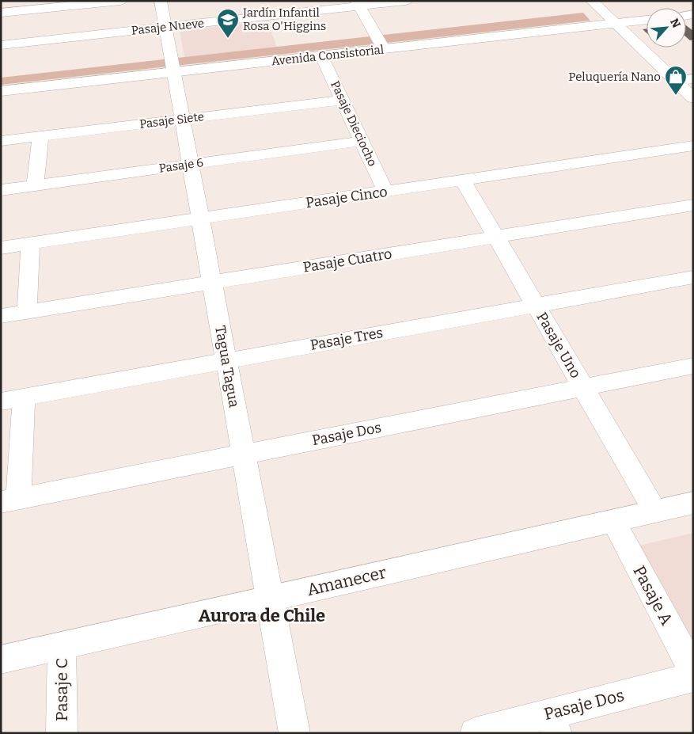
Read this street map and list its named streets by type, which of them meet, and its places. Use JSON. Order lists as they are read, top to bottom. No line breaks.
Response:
{"streets":{"street":["Pasaje Nueve","Avenida Consistorial","Pasaje Siete","Pasaje Dieciocho","Pasaje 6","Pasaje Cinco","Pasaje Cuatro","Pasaje Tres","Pasaje Uno","Tagua Tagua","Pasaje Dos","Amanecer","Pasaje A","Pasaje C"]},"crossings":[["Pasaje Nueve","Tagua Tagua"],["Avenida Consistorial","Pasaje Dieciocho"],["Avenida Consistorial","Tagua Tagua"],["Pasaje Siete","Pasaje Dieciocho"],["Pasaje Siete","Tagua Tagua"],["Pasaje Dieciocho","Pasaje 6"],["Pasaje Dieciocho","Pasaje Cinco"],["Pasaje 6","Tagua Tagua"],["Pasaje Cinco","Pasaje Uno"],["Pasaje Cinco","Tagua Tagua"],["Pasaje Cuatro","Pasaje Uno"],["Pasaje Cuatro","Tagua Tagua"],["Pasaje Tres","Pasaje Uno"],["Pasaje Tres","Tagua Tagua"],["Pasaje Uno","Pasaje Dos"],["Pasaje Uno","Amanecer"],["Tagua Tagua","Pasaje Dos"],["Tagua Tagua","Amanecer"],["Amanecer","Pasaje A"],["Amanecer","Pasaje C"]],"districts":["Aurora de Chile"],"places":{"school or university":["Jardín Infantil Rosa O'Higgins"],"shop":["Peluquería Nano"]},"north":"top right"}
